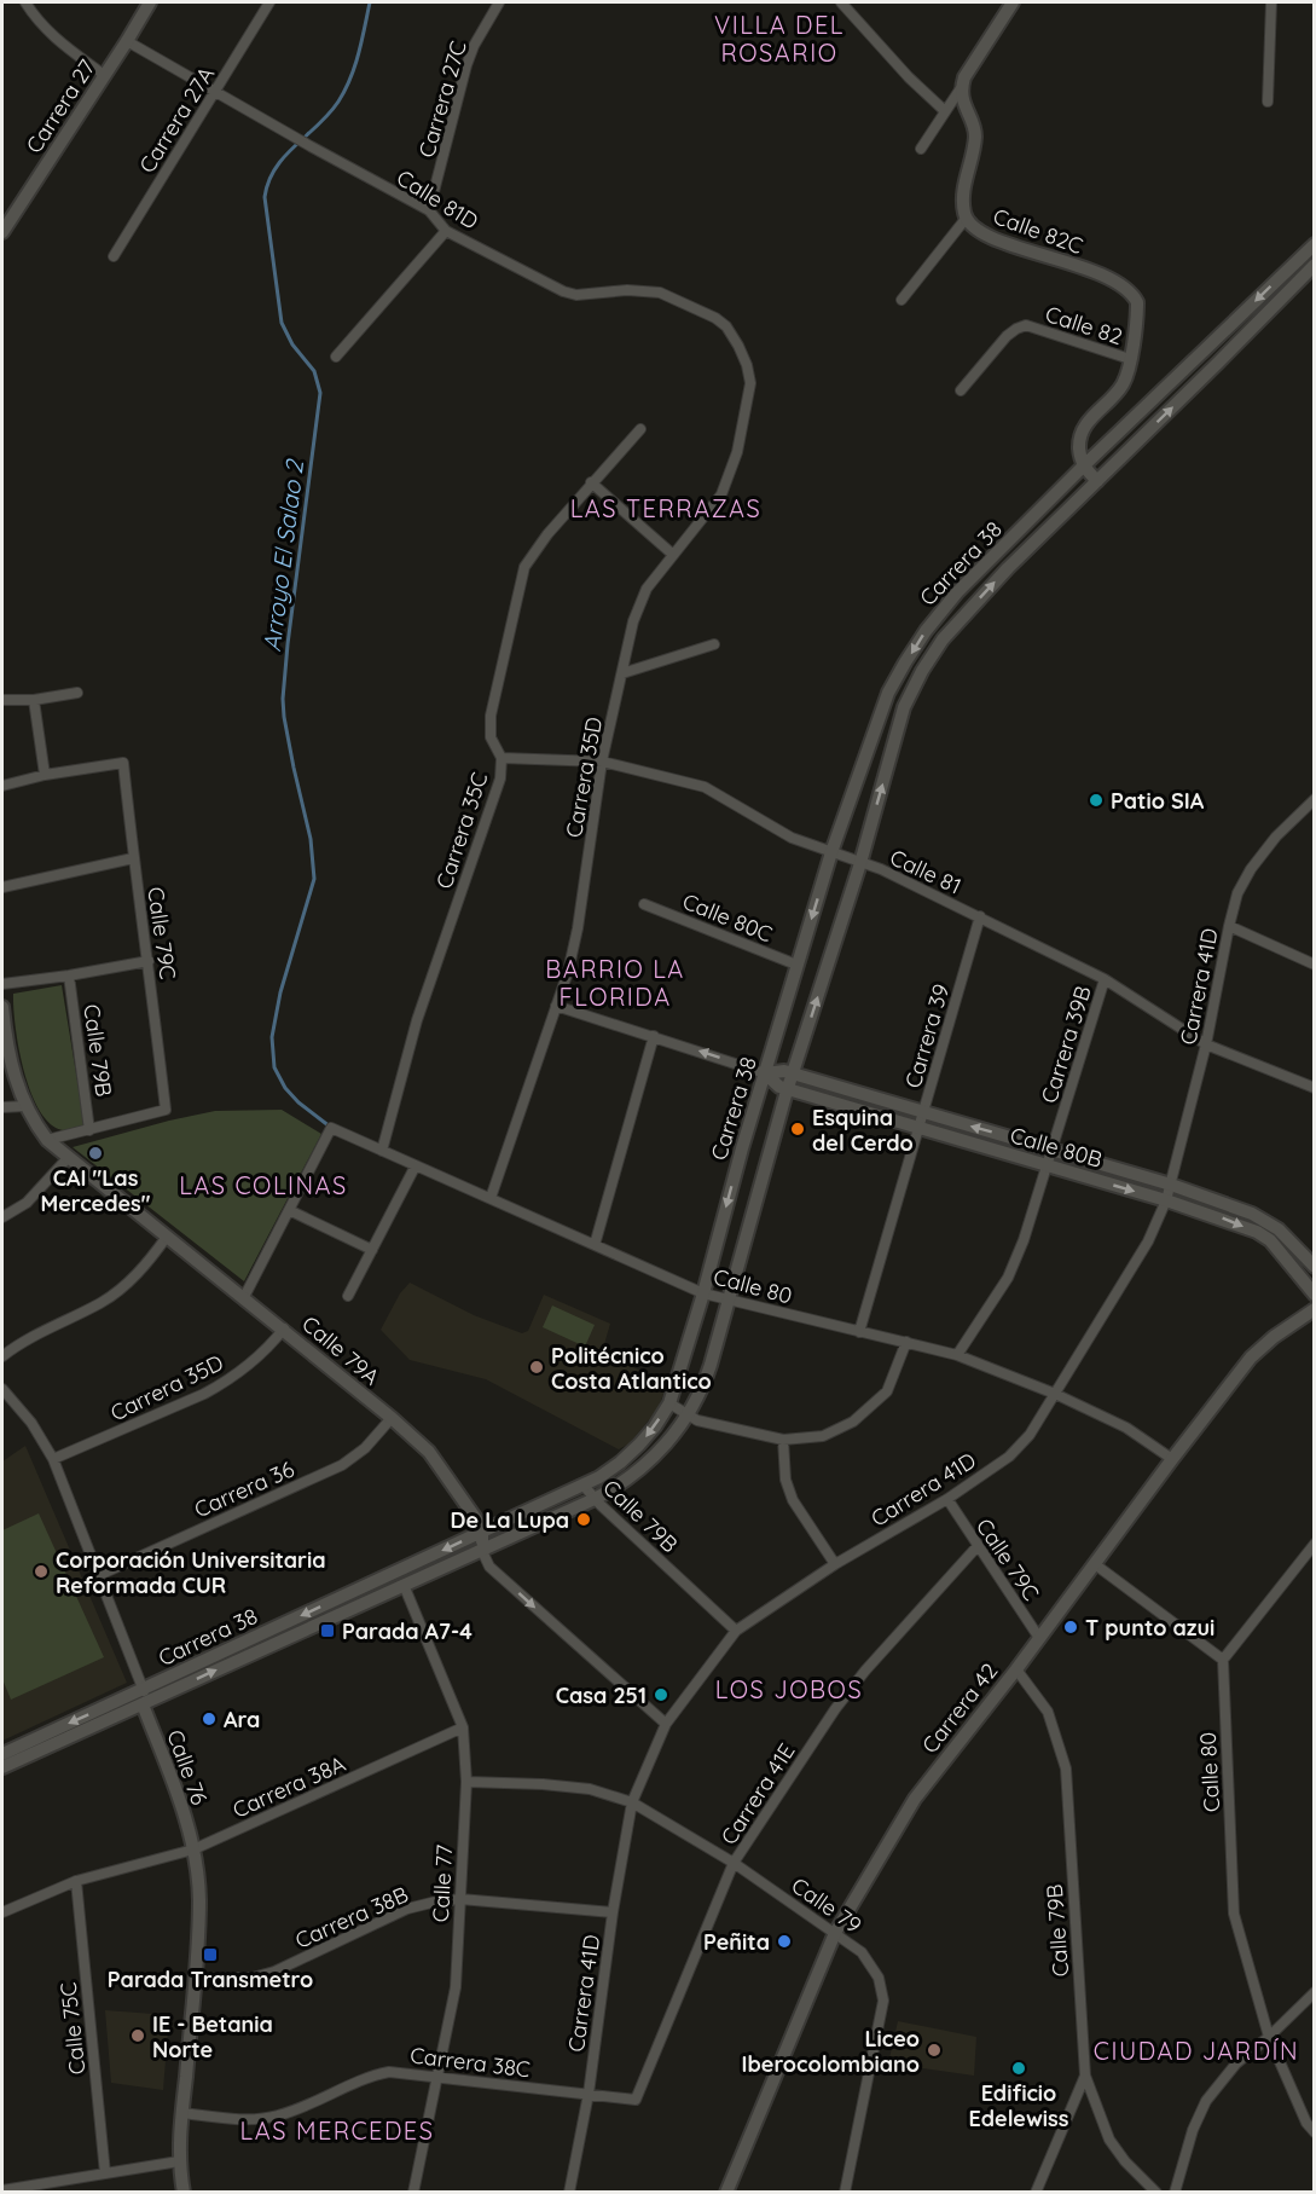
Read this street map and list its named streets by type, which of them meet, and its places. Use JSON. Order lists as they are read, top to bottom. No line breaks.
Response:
{"streets":{"main road":["Carrera 27","Calle 82C","Carrera 38","Calle 80B","Calle 79A","Carrera 42","Calle 76"],"street":["Carrera 27C","Carrera 27A","Calle 81D","Calle 82","Carrera 35D","Carrera 35C","Calle 81","Calle 80C","Calle 79C","Carrera 41D","Carrera 39","Carrera 39B","Calle 79B","Calle 80","Carrera 36","Carrera 38A","Carrera 41E","Calle 77","Calle 79","Carrera 38B","Calle 75C","Carrera 38C"]},"crossings":[["Carrera 27C","Calle 81D"],["Carrera 27","Calle 81D"],["Carrera 27A","Calle 81D"],["Calle 81D","Carrera 35D"],["Calle 82C","Calle 82"],["Carrera 38","Calle 81"],["Carrera 38","Calle 80C"],["Carrera 38","Calle 79B"],["Carrera 38","Calle 80B"],["Carrera 38","Calle 80"],["Carrera 38","Calle 79A"],["Carrera 38","Calle 76"],["Carrera 38","Calle 77"],["Carrera 35D","Calle 81"],["Carrera 35D","Calle 80B"],["Carrera 35D","Calle 80"],["Carrera 35D","Calle 79A"],["Carrera 35D","Calle 76"],["Carrera 35C","Calle 81"],["Carrera 35C","Calle 80"],["Calle 81","Carrera 41D"],["Calle 81","Carrera 39"],["Calle 81","Carrera 39B"],["Calle 79C","Carrera 41D"],["Calle 79C","Calle 79B"],["Calle 79C","Carrera 42"],["Calle 79C","Carrera 41E"],["Carrera 41D","Calle 79B"],["Carrera 41D","Calle 80B"],["Carrera 41D","Calle 80"],["Carrera 41D","Calle 79"],["Carrera 41D","Carrera 38B"],["Carrera 41D","Carrera 38C"],["Carrera 39","Calle 80B"],["Carrera 39","Calle 80"],["Carrera 39B","Calle 80B"],["Carrera 39B","Calle 80"],["Calle 79B","Carrera 42"],["Calle 80","Carrera 42"],["Calle 79A","Carrera 36"],["Carrera 36","Calle 76"],["Carrera 42","Calle 79"],["Calle 76","Carrera 38A"],["Calle 76","Carrera 38B"],["Calle 76","Carrera 38C"],["Carrera 38A","Calle 77"],["Carrera 38A","Calle 75C"],["Carrera 41E","Calle 79"],["Carrera 41E","Carrera 38C"],["Calle 77","Carrera 38B"],["Calle 77","Carrera 38C"]],"districts":["VILLA DEL ROSARIO","LAS TERRAZAS","BARRIO LA FLORIDA","LAS COLINAS","LOS JOBOS","CIUDAD JARDÍN","LAS MERCEDES"],"water":["Arroyo El Salao 2"],"places":{"other":["Patio SIA","Esquina del Cerdo","CAI \"Las Mercedes\"","Politécnico Costa Atlantico","De La Lupa","Corporación Universitaria Reformada CUR","T punto azui","Casa 251","Ara","Peñita","IE - Betania Norte","Liceo Iberocolombiano","Edificio Edelewiss"],"transit":["Parada A7-4","Parada Transmetro"]}}
